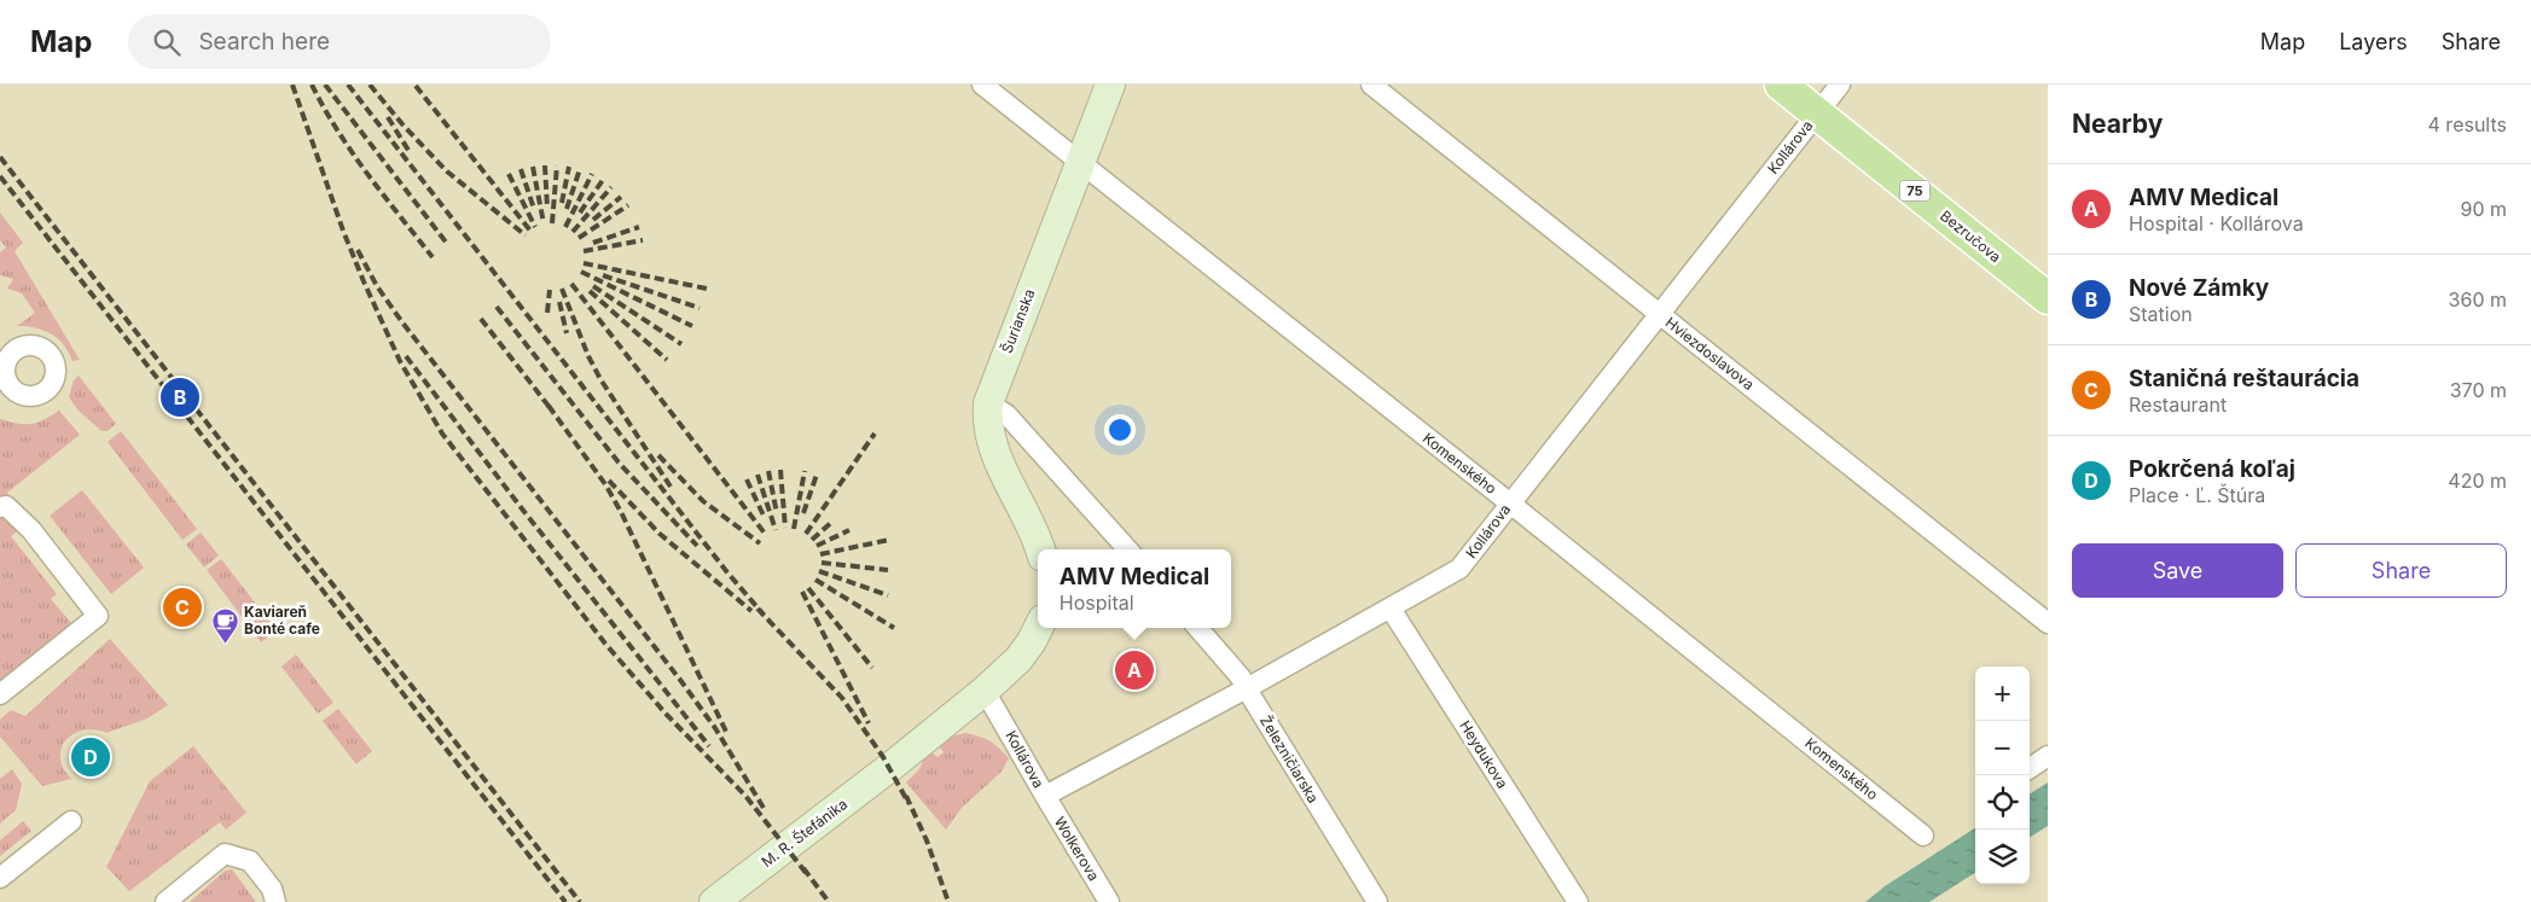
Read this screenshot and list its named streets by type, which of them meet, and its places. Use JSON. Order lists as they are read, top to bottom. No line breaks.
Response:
{"streets":{"main road":["75","Bezručova"],"street":["Kollárova","Šurianska","Hviezdoslavova","Komenského","Heydukova","Železničiarska","M. R. Štefánika","Wolkerova"]},"crossings":[["Kollárova","Bezručova"],["Kollárova","Hviezdoslavova"],["Kollárova","Komenského"],["Kollárova","Heydukova"],["Kollárova","Železničiarska"],["Kollárova","M. R. Štefánika"],["Kollárova","Wolkerova"],["Šurianska","Komenského"]],"places":{"cafe":["Kaviareň Bonté cafe"]},"page":{"header":"Map","search":"Search here","nav":["Map","Layers","Share"],"heading":["Nearby","4 results"],"list":[{"mark":"A","name":"AMV Medical","note":"Hospital · Kollárova","value":"90 m"},{"mark":"B","name":"Nové Zámky","note":"Station","value":"360 m"},{"mark":"C","name":"Staničná reštaurácia","note":"Restaurant","value":"370 m"},{"mark":"D","name":"Pokrčená koľaj","note":"Place · Ľ. Štúra","value":"420 m"}],"pins":["B","C","A","D"],"buttons":["Save","Share"],"popup":["AMV Medical","Hospital"],"map_buttons":["+","−"]}}
